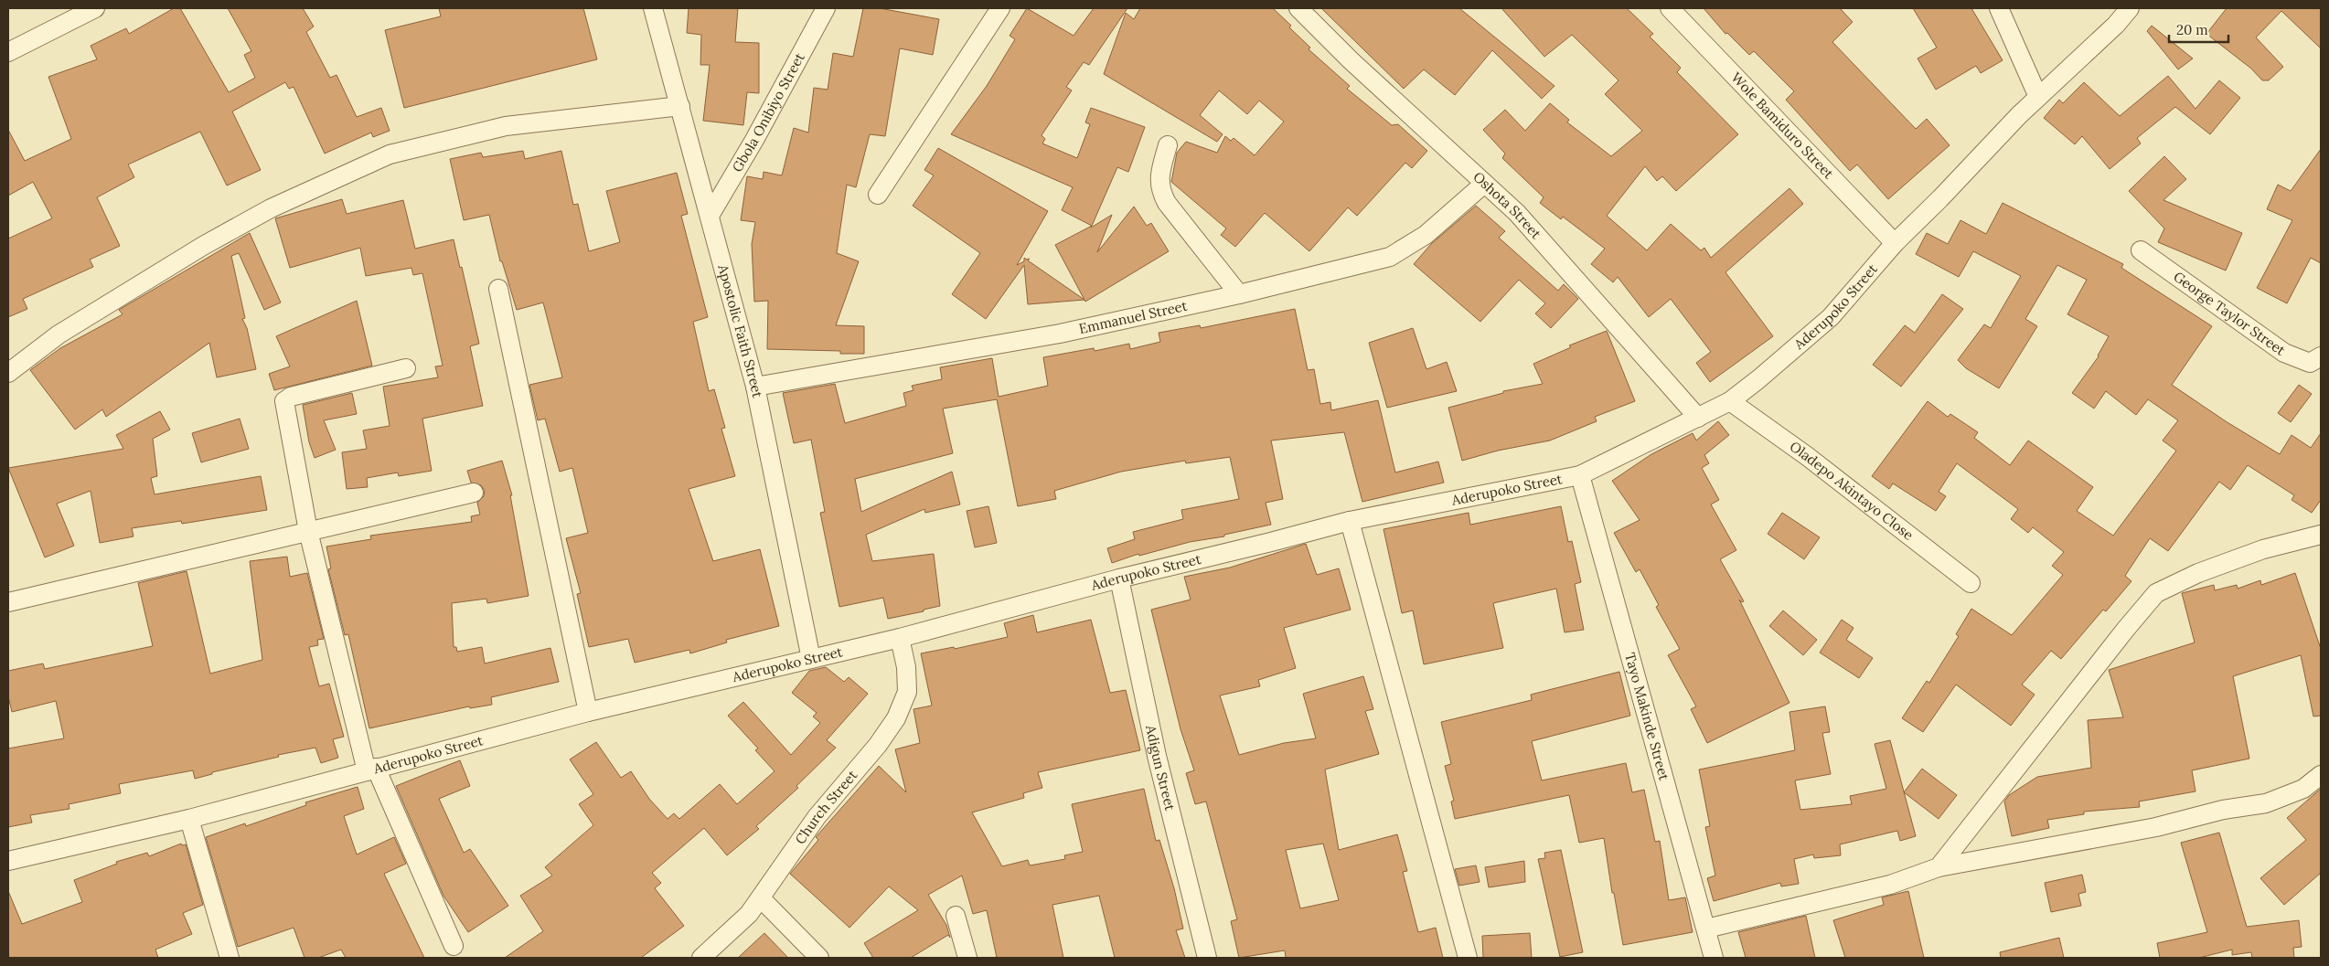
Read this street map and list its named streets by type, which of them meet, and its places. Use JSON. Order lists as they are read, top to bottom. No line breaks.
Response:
{"streets":{"street":["Gbola Onibiyo Street","Wole Bamiduro Street","Oshota Street","Aderupoko Street","George Taylor Street","Emmanuel Street","Apostolic Faith Street","Oladepo Akintayo Close","Tayo Makinde Street","Adigun Street","Church Street"]},"crossings":[["Gbola Onibiyo Street","Apostolic Faith Street"],["Wole Bamiduro Street","Aderupoko Street"],["Oshota Street","Aderupoko Street"],["Oshota Street","Emmanuel Street"],["Aderupoko Street","Apostolic Faith Street"],["Aderupoko Street","Oladepo Akintayo Close"],["Aderupoko Street","Tayo Makinde Street"],["Aderupoko Street","Adigun Street"],["Aderupoko Street","Church Street"],["Emmanuel Street","Apostolic Faith Street"]],"scale_bar":"20 m"}
